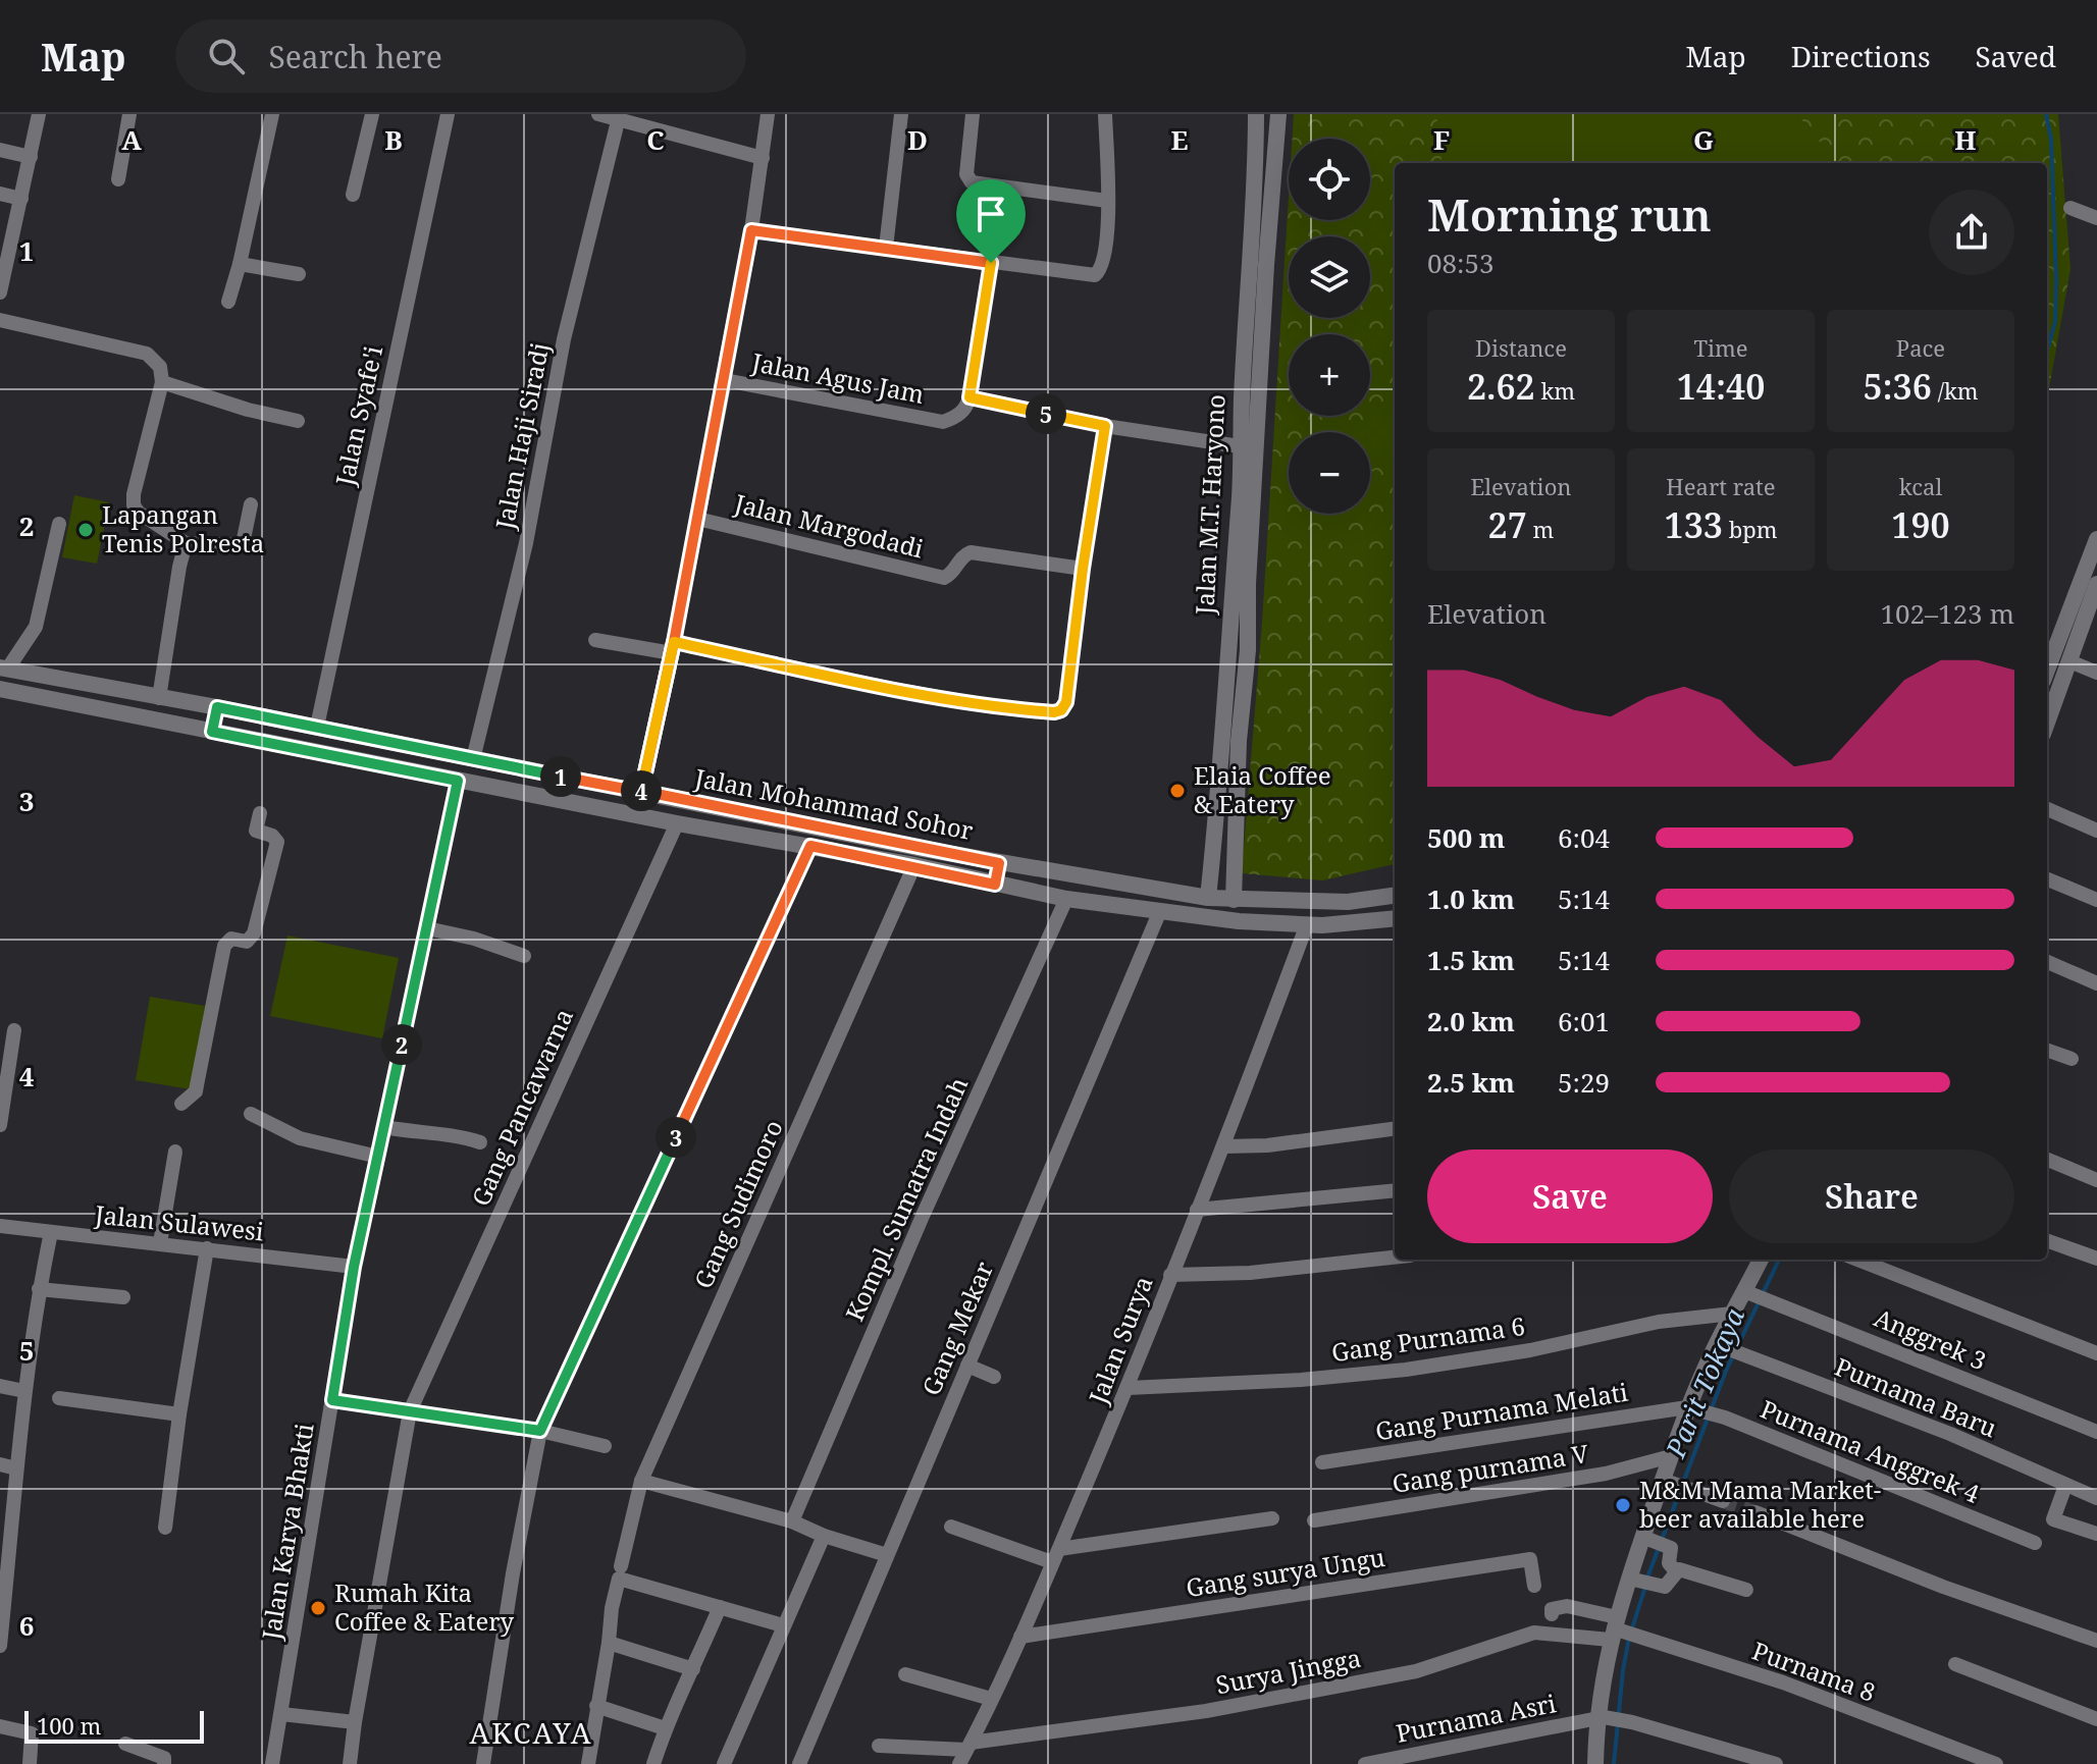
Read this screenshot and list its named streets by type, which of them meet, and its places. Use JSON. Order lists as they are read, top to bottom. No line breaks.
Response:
{"streets":{"street":["Jalan Agus Jam","Jalan Syafe'i","Jalan Haji Siradj","Jalan M.T. Haryono","Jalan Margodadi","Jalan Mohammad Sohor","Gang Pancawarna","Kompl. Sumatra Indah","Gang Sudimoro","Jalan Sulawesi","Gang Mekar","Jalan Surya","Gang Purnama 6","Anggrek 3","Purnama Baru","Gang Purnama Melati","Purnama Anggrek 4","Gang purnama V","Jalan Karya Bhakti","Gang surya Ungu","Surya Jingga","Purnama 8","Purnama Asri"]},"crossings":[["Jalan Syafe'i","Jalan Mohammad Sohor"],["Jalan Haji Siradj","Jalan Mohammad Sohor"],["Jalan M.T. Haryono","Jalan Mohammad Sohor"],["Jalan Mohammad Sohor","Gang Pancawarna"],["Jalan Mohammad Sohor","Kompl. Sumatra Indah"],["Jalan Mohammad Sohor","Gang Sudimoro"],["Jalan Mohammad Sohor","Gang Mekar"],["Jalan Mohammad Sohor","Jalan Surya"],["Jalan Mohammad Sohor","Jalan Karya Bhakti"],["Jalan Sulawesi","Jalan Karya Bhakti"],["Jalan Surya","Gang Purnama 6"],["Jalan Surya","Gang surya Ungu"],["Jalan Surya","Surya Jingga"],["Gang Purnama Melati","Purnama Anggrek 4"],["Surya Jingga","Purnama 8"]],"districts":["AKCAYA"],"water":["Parit Tokaya"],"places":["Lapangan Tenis Polresta","Elaia Coffee & Eatery","M&M Mama Market- beer available here","Rumah Kita Coffee & Eatery"],"scale_bar":"100 m","page":{"header":"Map","search":"Search here","nav":["Map","Directions","Saved"],"map_buttons":["+","−"],"heading":["Morning run","08:53"],"stats":[["Distance","2.62 km"],["Time","14:40"],["Pace","5:36 /km"],["Elevation","27 m"],["Heart rate","133 bpm"],["kcal","190"]],"pins":["5","1","4","2","3"],"chart":["Elevation","102–123 m"],"list":[{"name":"500 m","note":"6:04"},{"name":"1.0 km","note":"5:14"},{"name":"1.5 km","note":"5:14"},{"name":"2.0 km","note":"6:01"},{"name":"2.5 km","note":"5:29"}],"buttons":["Save","Share"],"scale":"100 m"},"grid":{"columns":["A","B","C","D","E","F","G","H"],"rows":["1","2","3","4","5","6"]}}
